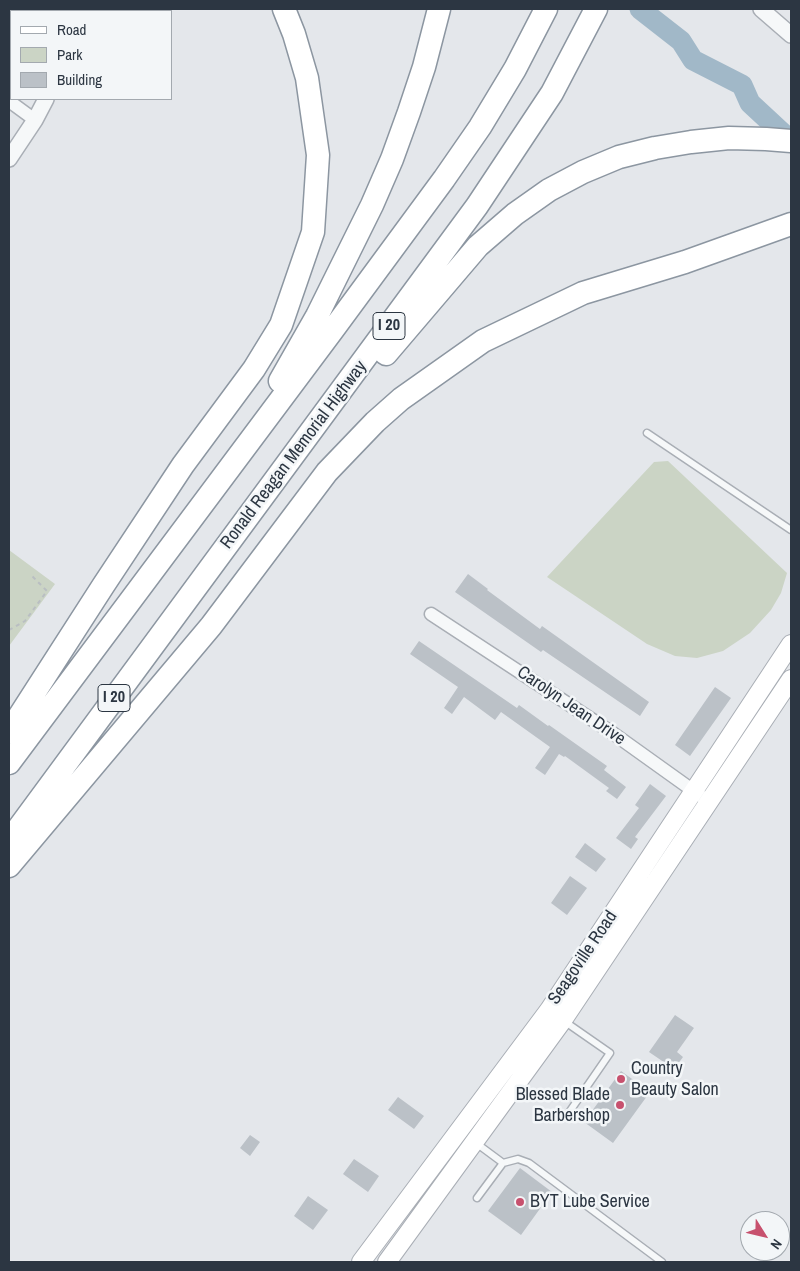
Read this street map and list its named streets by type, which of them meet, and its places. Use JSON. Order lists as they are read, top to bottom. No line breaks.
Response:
{"streets":{"highway":["I 20","Ronald Reagan Memorial Highway"],"main road":["Seagoville Road"],"street":["Carolyn Jean Drive"]},"crossings":[["Carolyn Jean Drive","Seagoville Road"]],"places":["Country Beauty Salon","Blessed Blade Barbershop","BYT Lube Service"],"legend":["Road","Park","Building"],"north":"bottom right"}
